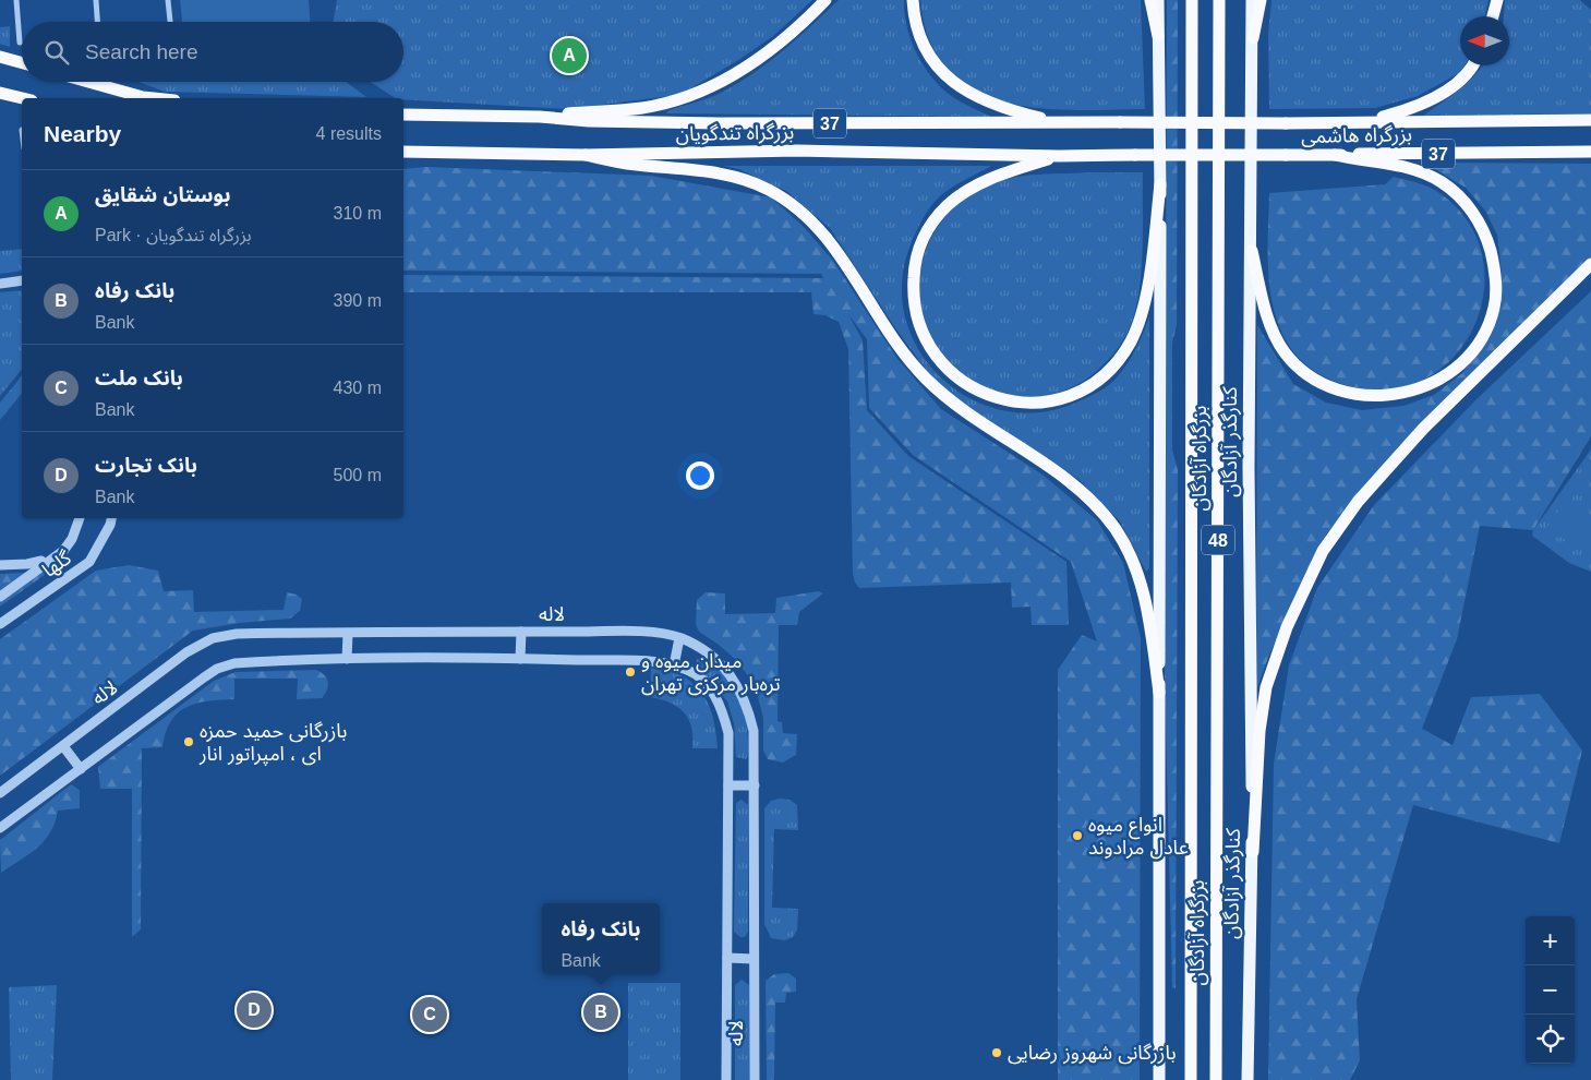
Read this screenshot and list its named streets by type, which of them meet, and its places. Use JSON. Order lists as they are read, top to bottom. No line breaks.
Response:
{"streets":{"highway":["37","بزرگراه تندگویان","بزرگراه هاشمی","بزرگراه آزادگان","48"],"main road":["کنارگذر آزادگان"],"street":["گلها","لاله"]},"crossings":[["بزرگراه تندگویان","بزرگراه هاشمی"]],"places":["میدان میوه و تره‌بار مرکزی تهران","بازرگانی حمید حمزه ای ، امپراتور انار","انواع میوه عادل مرادوند","بازرگانی شهروز رضایی"],"north":"left","page":{"search":"Search here","pins":["A","D","B","C"],"heading":["Nearby","4 results"],"list":[{"mark":"A","name":"بوستان شقایق","note":"Park · بزرگراه تندگویان","value":"310 m"},{"mark":"B","name":"بانک رفاه","note":"Bank","value":"390 m"},{"mark":"C","name":"بانک ملت","note":"Bank","value":"430 m"},{"mark":"D","name":"بانک تجارت","note":"Bank","value":"500 m"}],"popup":["بانک رفاه","Bank"],"map_buttons":["+","−"]}}
